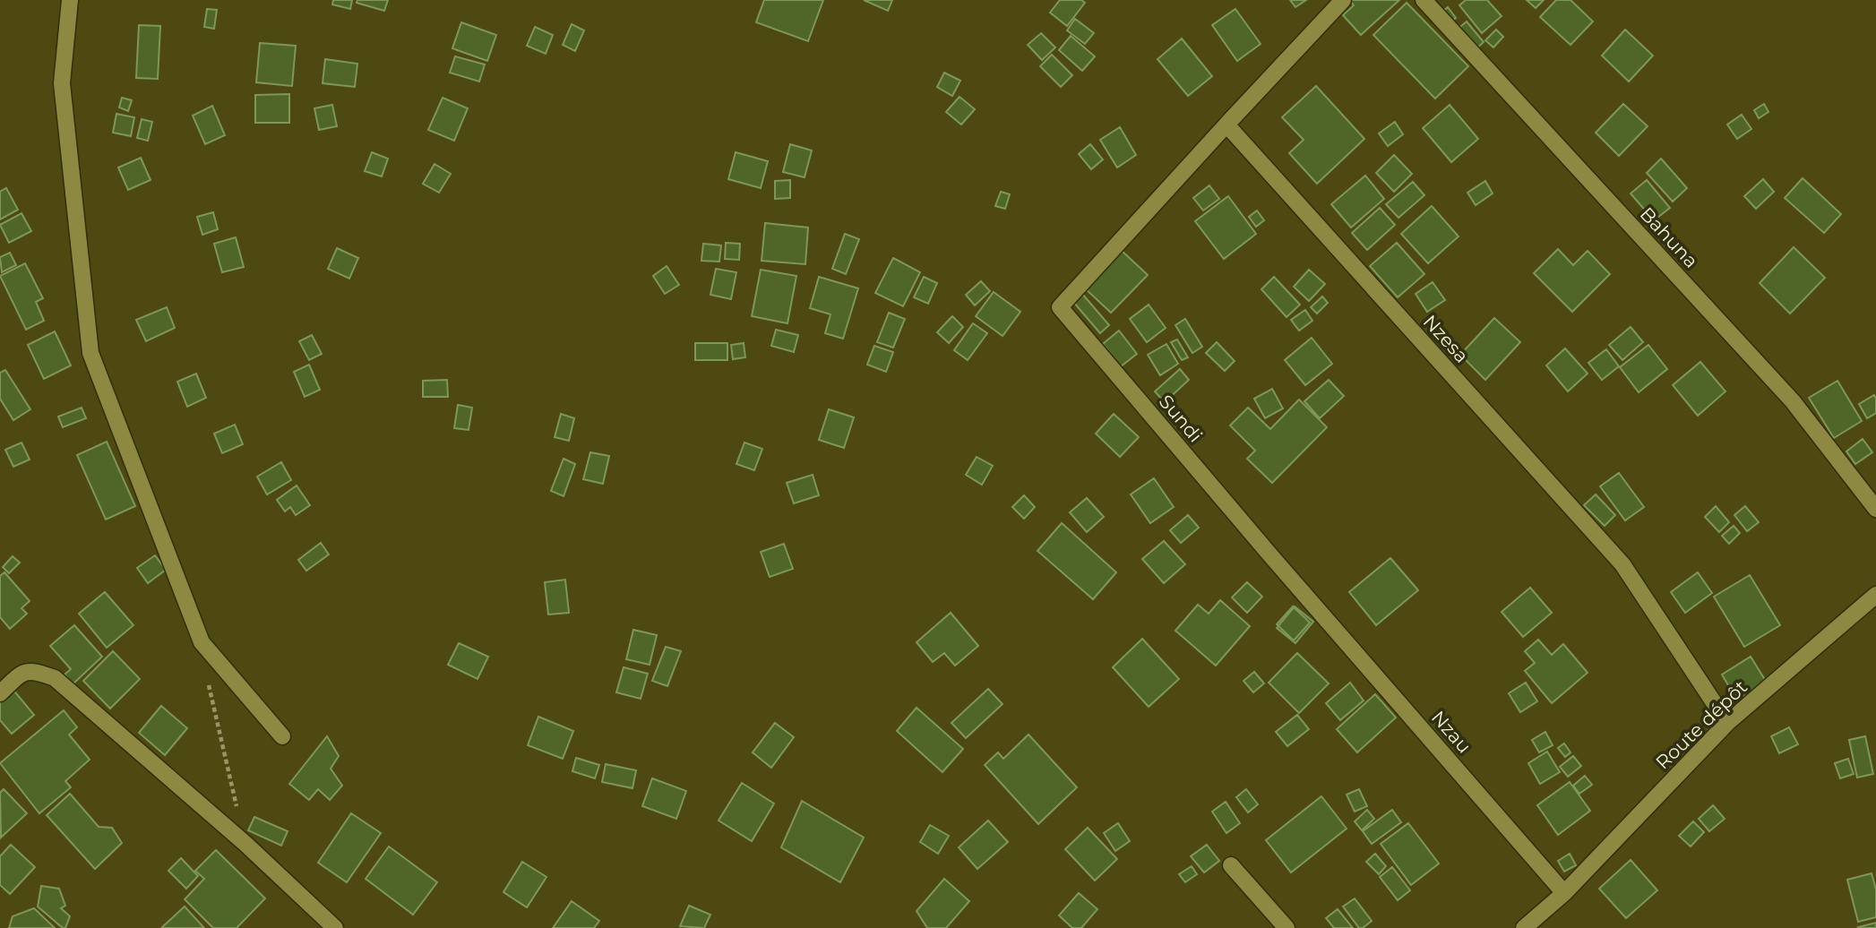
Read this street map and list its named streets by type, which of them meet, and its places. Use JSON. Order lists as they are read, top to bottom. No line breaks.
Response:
{"streets":{"street":["Bahuna","Nzesa","Sundi","Route dépôt","Nzau"]},"crossings":[["Nzesa","Sundi"],["Nzesa","Route dépôt"],["Sundi","Nzau"],["Route dépôt","Nzau"]]}
